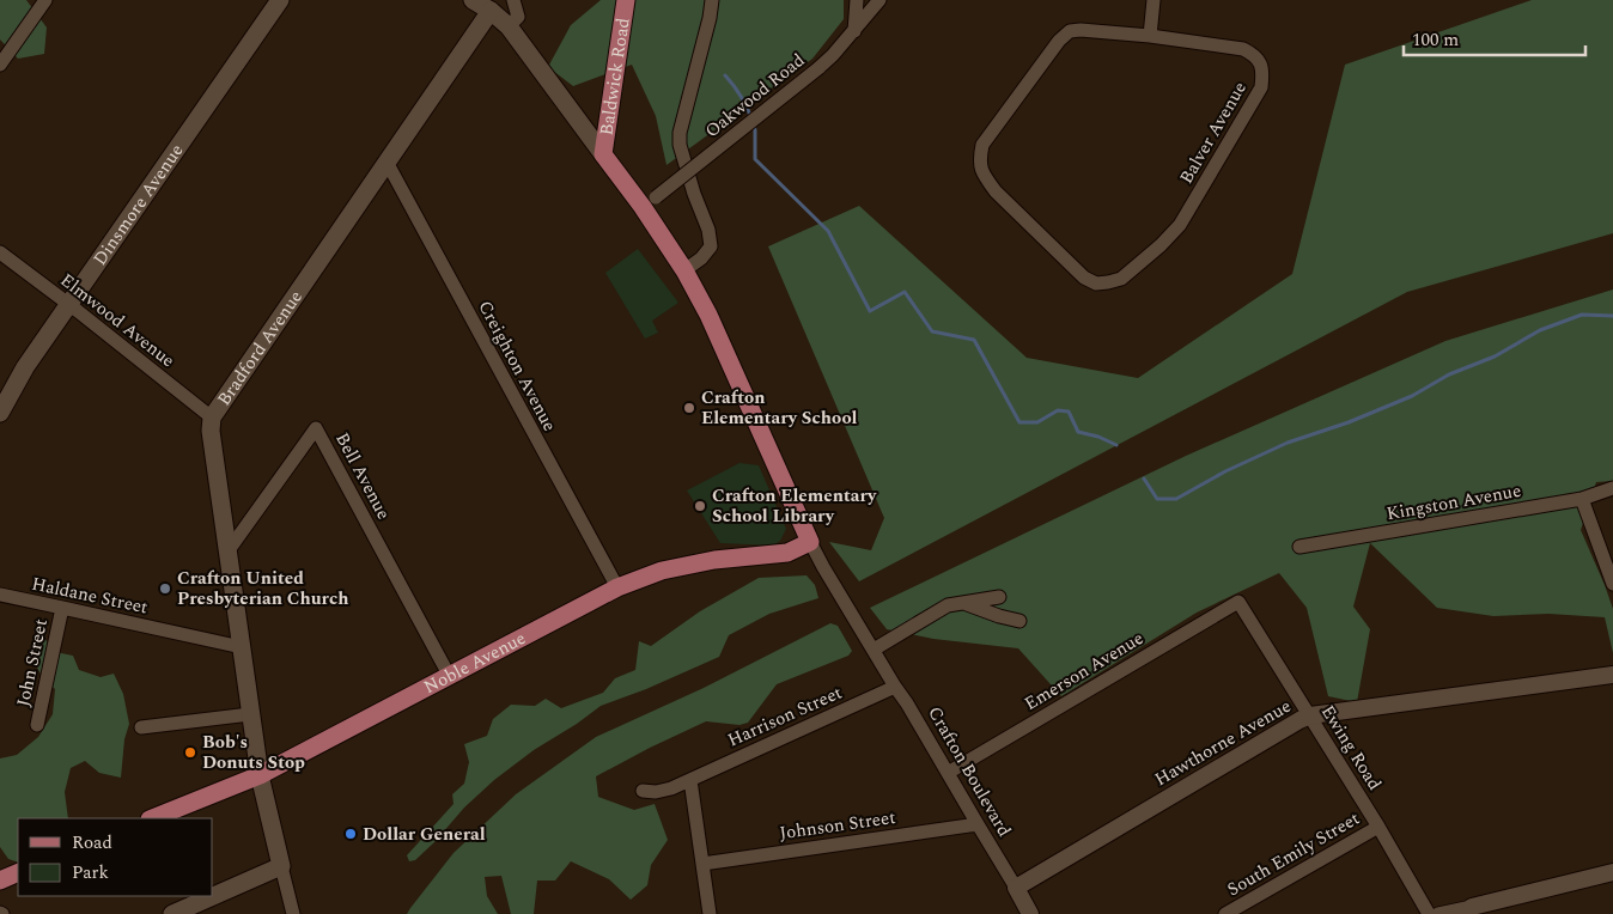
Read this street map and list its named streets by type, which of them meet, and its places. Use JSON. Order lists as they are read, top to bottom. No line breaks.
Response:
{"streets":{"main road":["Baldwick Road","Dinsmore Avenue","Bradford Avenue","Noble Avenue"],"street":["Oakwood Road","Balver Avenue","Elmwood Avenue","Creighton Avenue","Bell Avenue","Kingston Avenue","Haldane Street","John Street","Emerson Avenue","Harrison Street","Hawthorne Avenue","Ewing Road","Crafton Boulevard","Johnson Street","South Emily Street"]},"crossings":[["Dinsmore Avenue","Elmwood Avenue"],["Elmwood Avenue","Bradford Avenue"],["Bradford Avenue","Creighton Avenue"],["Bradford Avenue","Bell Avenue"],["Bradford Avenue","Haldane Street"],["Bradford Avenue","Noble Avenue"],["Creighton Avenue","Noble Avenue"],["Bell Avenue","Noble Avenue"],["Haldane Street","John Street"],["Noble Avenue","Crafton Boulevard"],["Emerson Avenue","Ewing Road"],["Emerson Avenue","Crafton Boulevard"],["Harrison Street","Crafton Boulevard"],["Hawthorne Avenue","Ewing Road"],["Hawthorne Avenue","Crafton Boulevard"],["Ewing Road","South Emily Street"],["Crafton Boulevard","Johnson Street"]],"places":["Crafton Elementary School","Crafton Elementary School Library","Crafton United Presbyterian Church","Bob's Donuts Stop","Dollar General"],"legend":["Road","Park"],"scale_bar":"100 m"}
